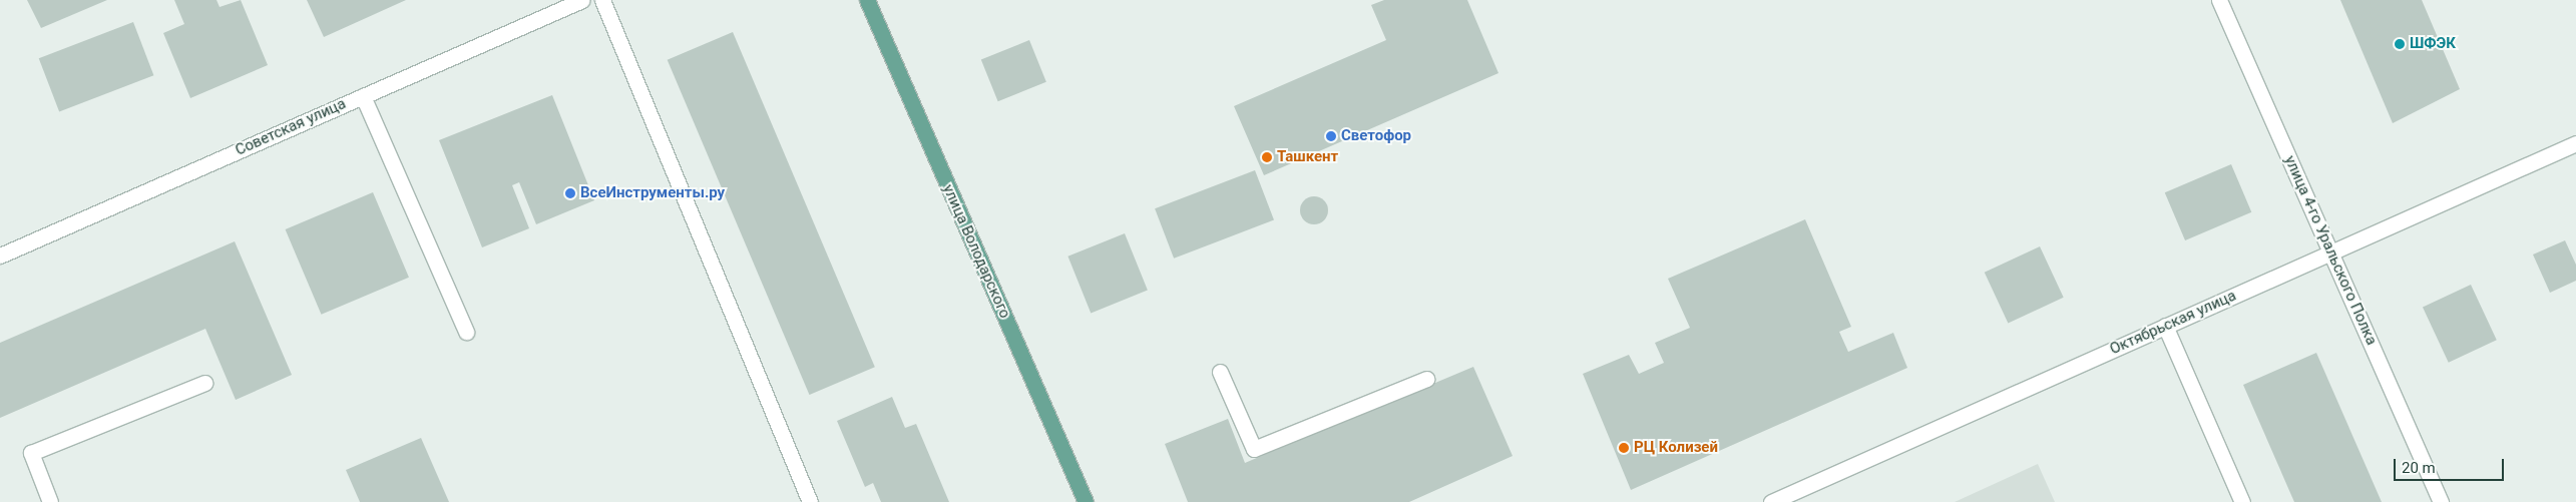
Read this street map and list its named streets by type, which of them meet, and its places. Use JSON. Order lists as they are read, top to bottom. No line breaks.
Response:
{"streets":{"main road":["улица Володарского"],"street":["Советская улица","улица 4-го Уральского Полка","Октябрьская улица"]},"crossings":[["улица 4-го Уральского Полка","Октябрьская улица"]],"places":["ШФЭК","Светофор","Ташкент","ВсеИнструменты.ру","РЦ Колизей"],"scale_bar":"20 m"}
